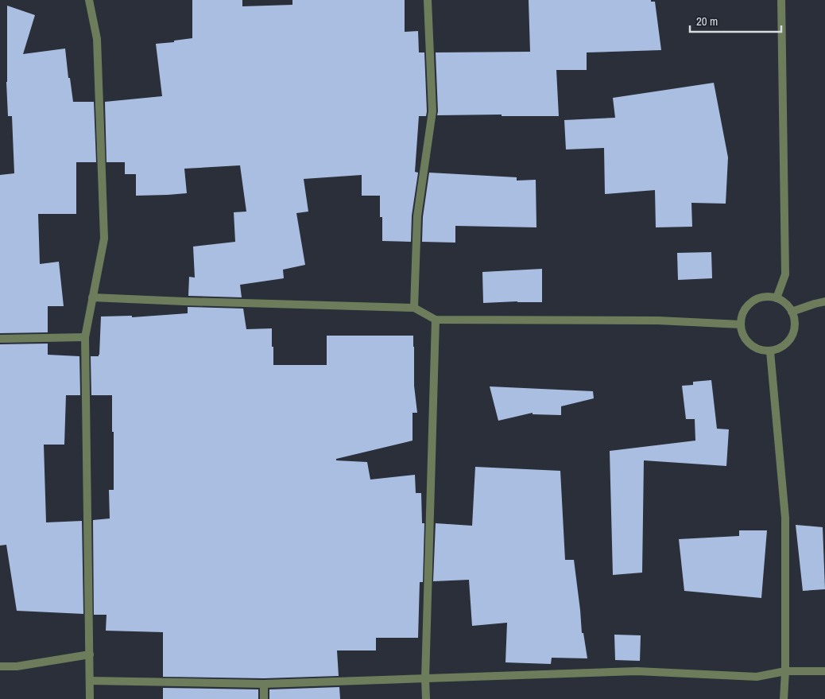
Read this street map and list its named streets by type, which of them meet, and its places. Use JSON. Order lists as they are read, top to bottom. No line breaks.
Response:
{"scale_bar":"20 m"}
